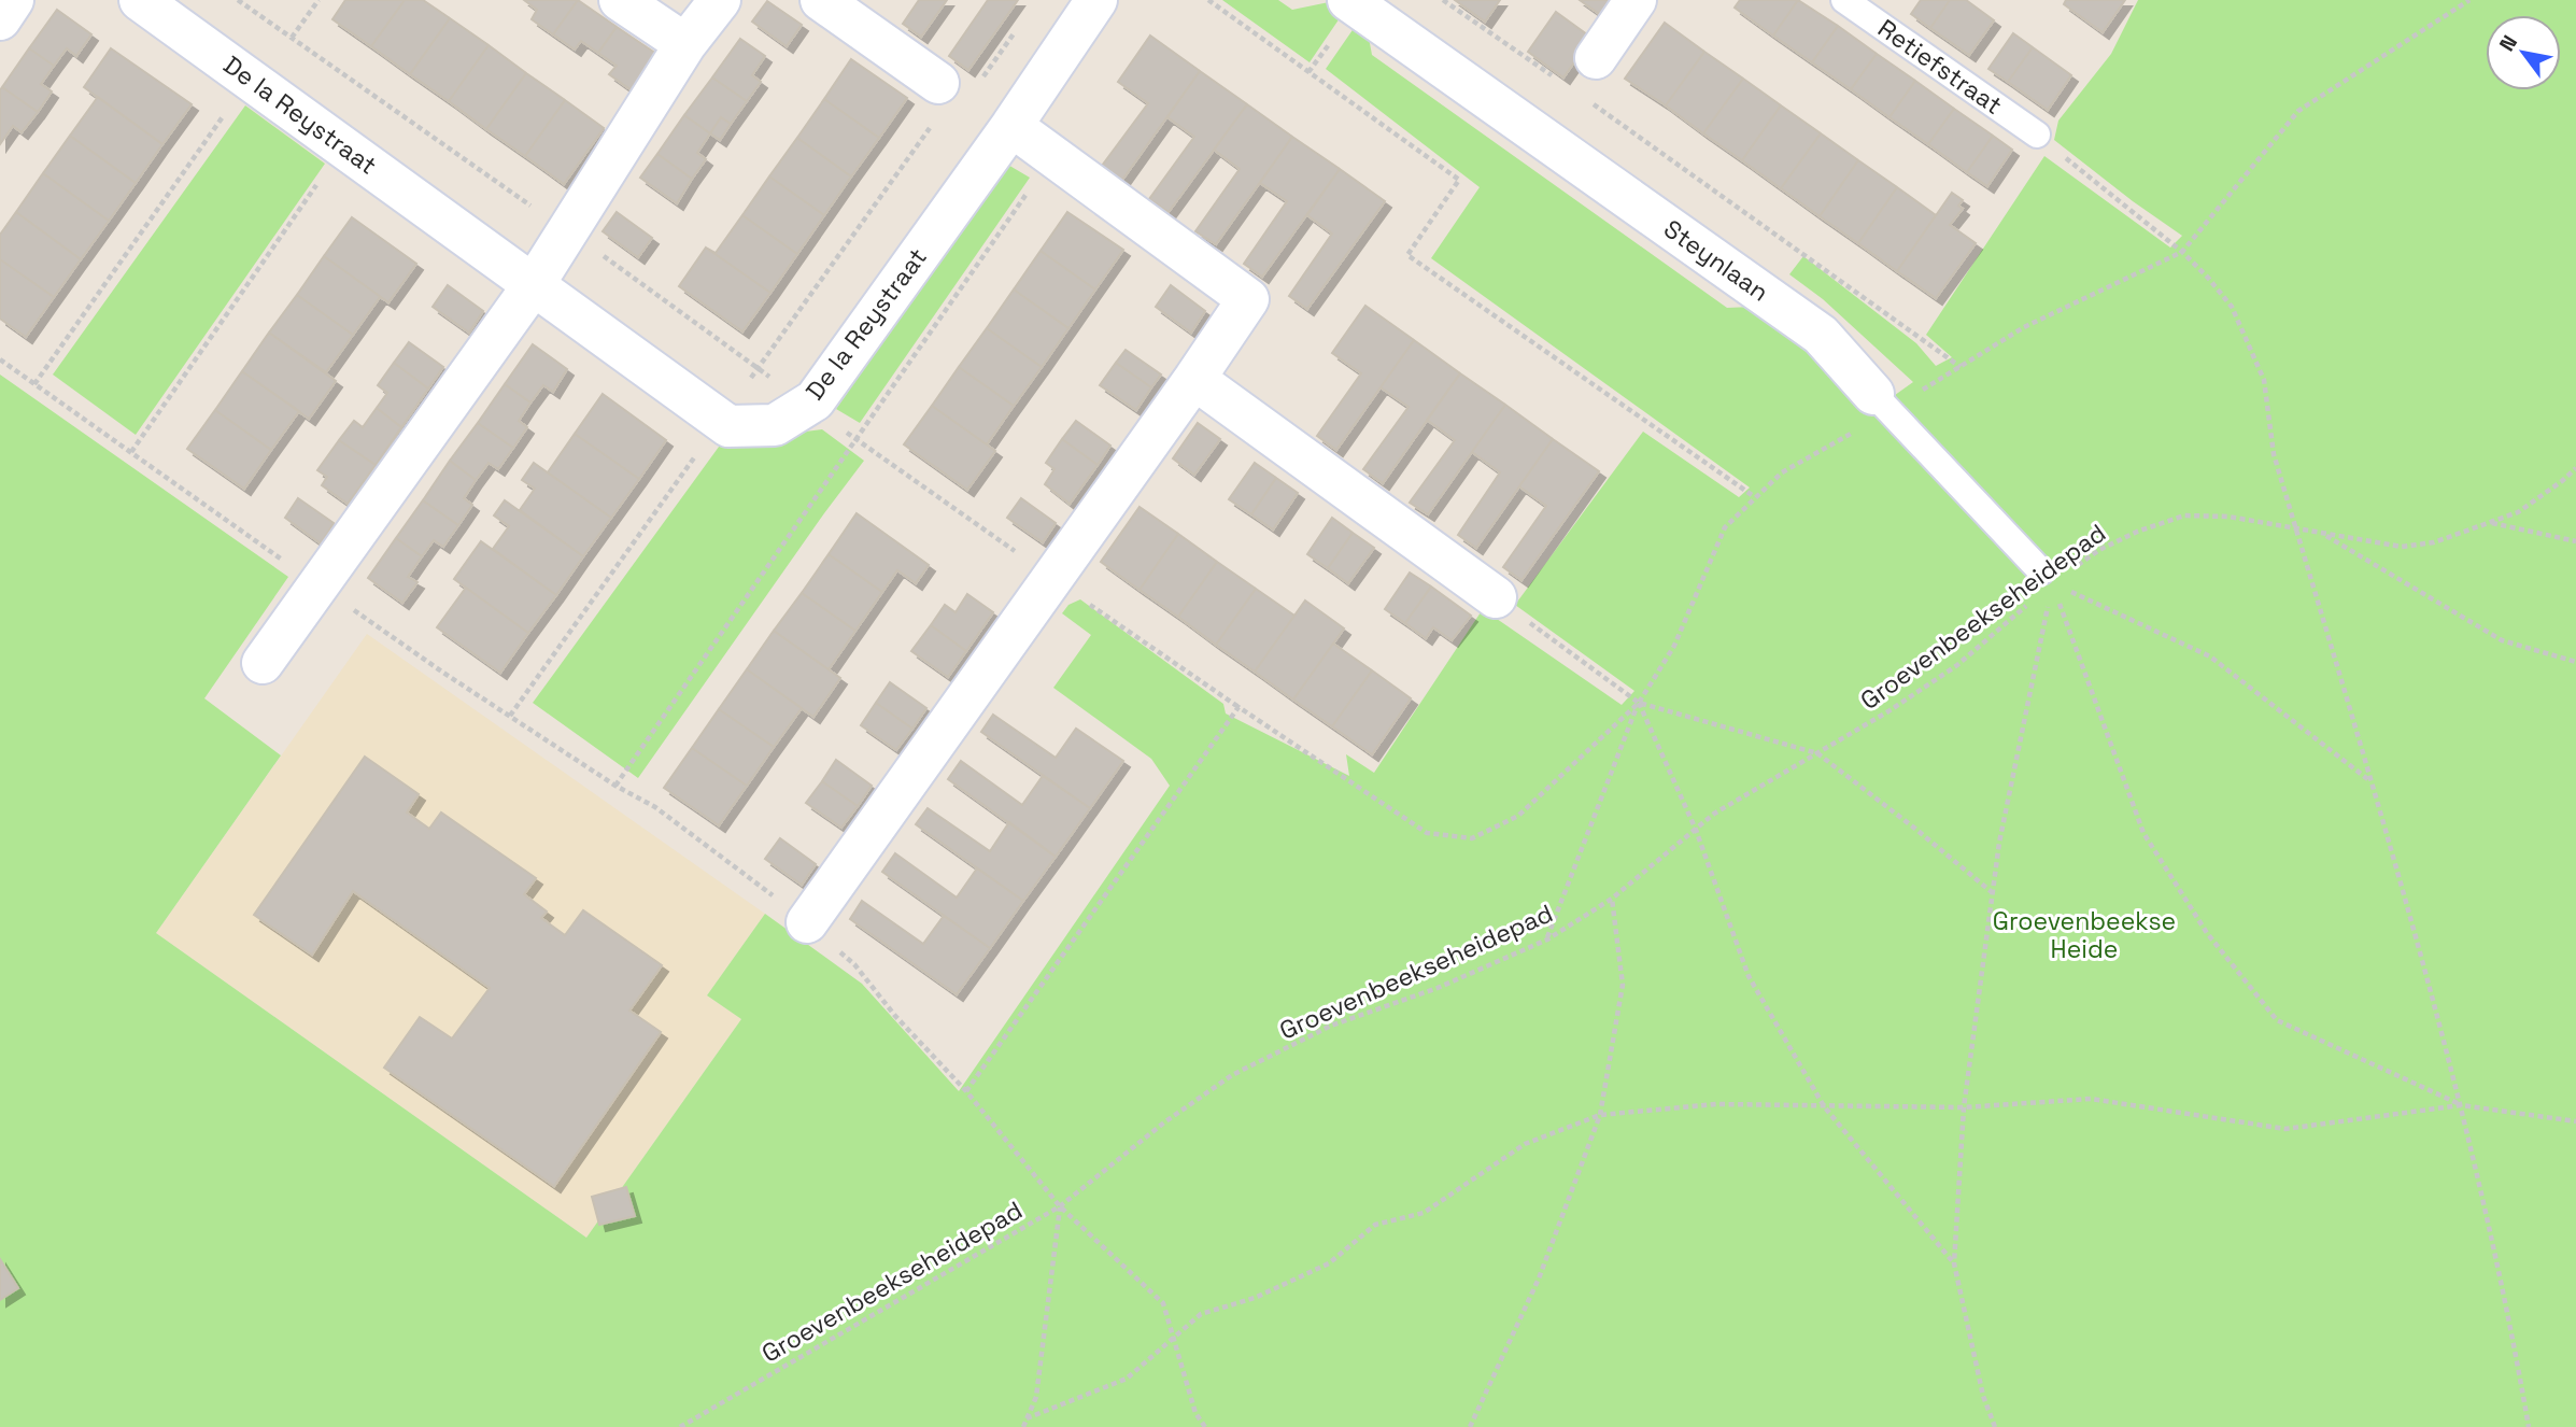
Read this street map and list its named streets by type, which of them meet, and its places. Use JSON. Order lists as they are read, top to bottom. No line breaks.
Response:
{"streets":{"street":["De la Reystraat","Steynlaan"],"lane":["Retiefstraat"],"path":["Groevenbeekseheidepad"]},"parks":["Groevenbeekse Heide"],"north":"top left"}
